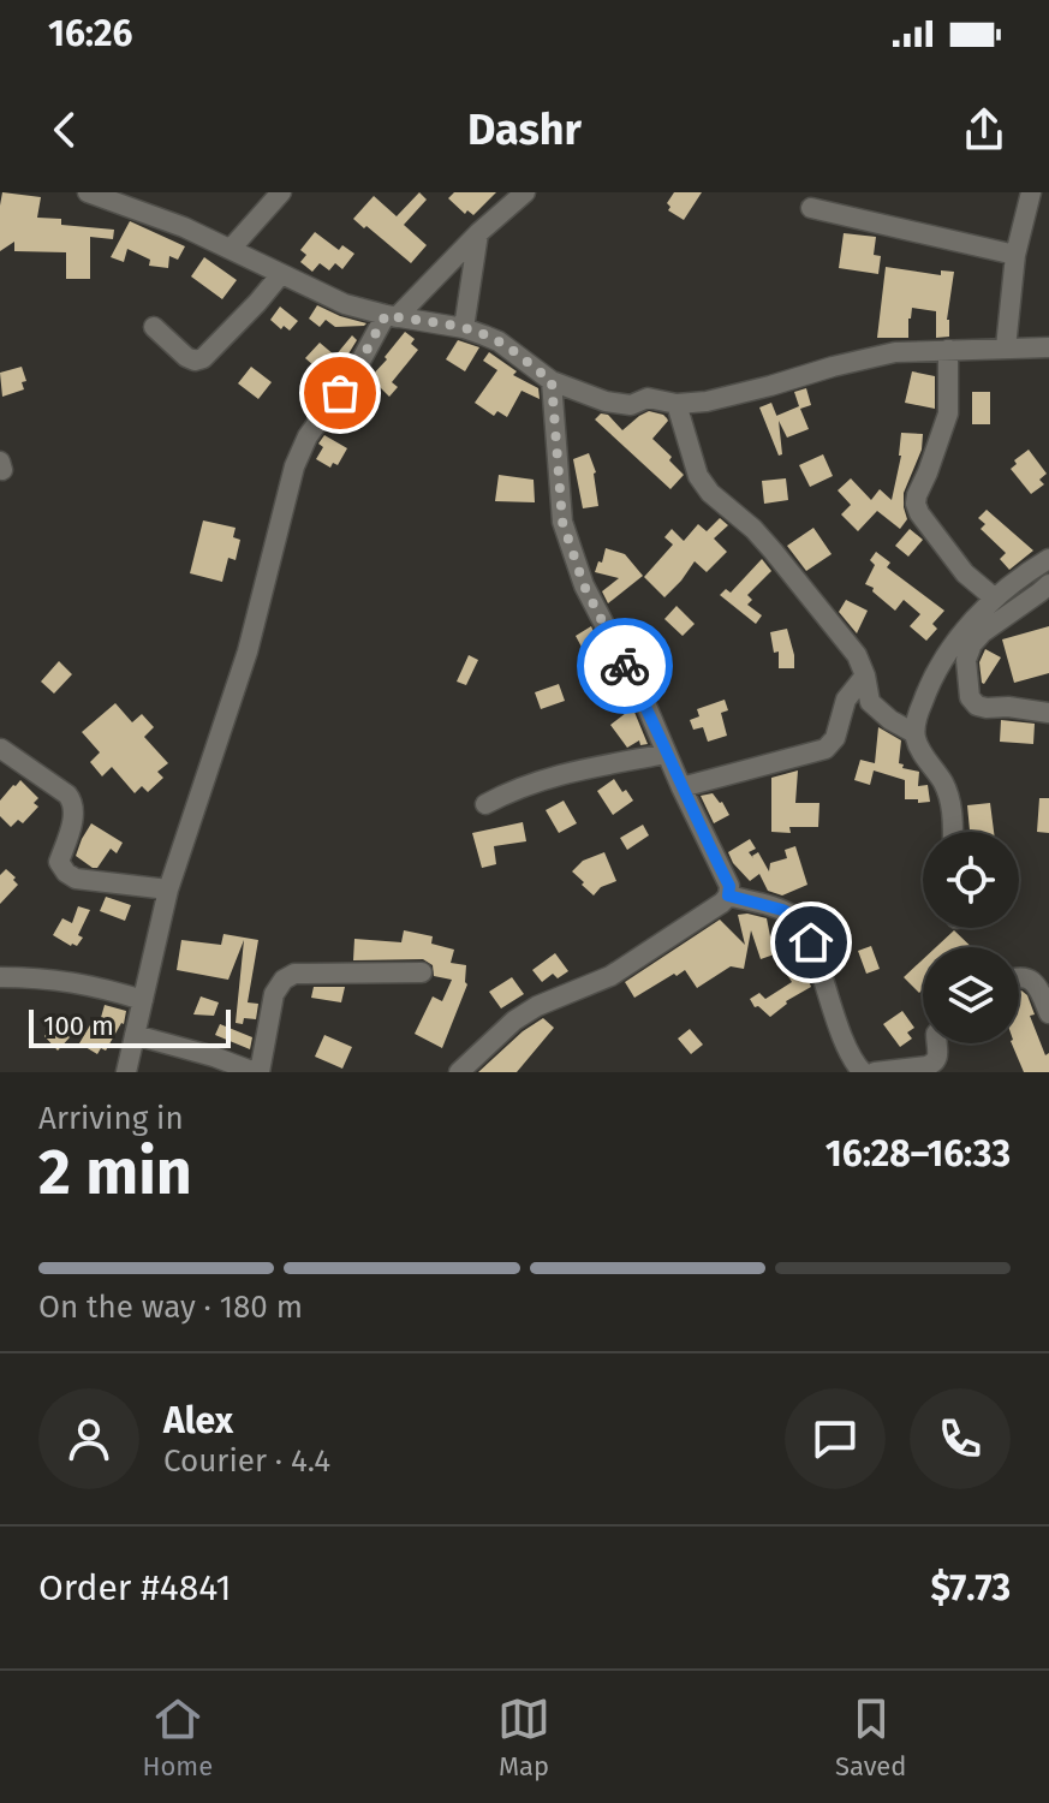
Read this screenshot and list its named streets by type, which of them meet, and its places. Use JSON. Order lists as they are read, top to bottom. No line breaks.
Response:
{"scale_bar":"100 m","page":{"status":"16:26","header":"Dashr","scale":"100 m","heading":["2 min","Arriving in","16:28–16:33"],"panel":["Alex","Courier · 4.4","Order #4841","$7.73"],"bar":"On the way · 180 m","tabs":["Home","Map","Saved"]}}
